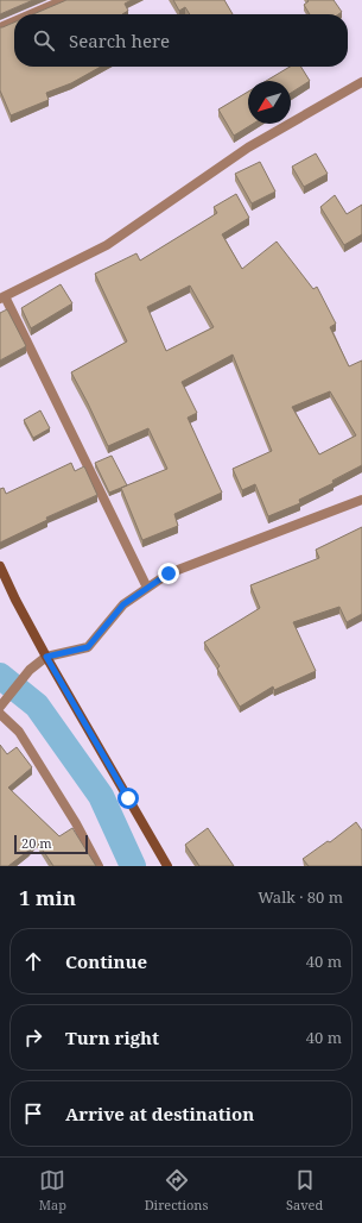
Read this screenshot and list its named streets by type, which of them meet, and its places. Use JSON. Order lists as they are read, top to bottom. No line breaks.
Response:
{"scale_bar":"20 m","north":"bottom left","page":{"search":"Search here","scale":"20 m","heading":["1 min","Walk · 80 m"],"list":[["Continue","40 m"],["Turn right","40 m"],"Arrive at destination"],"nav":["Map","Directions","Saved"]}}
